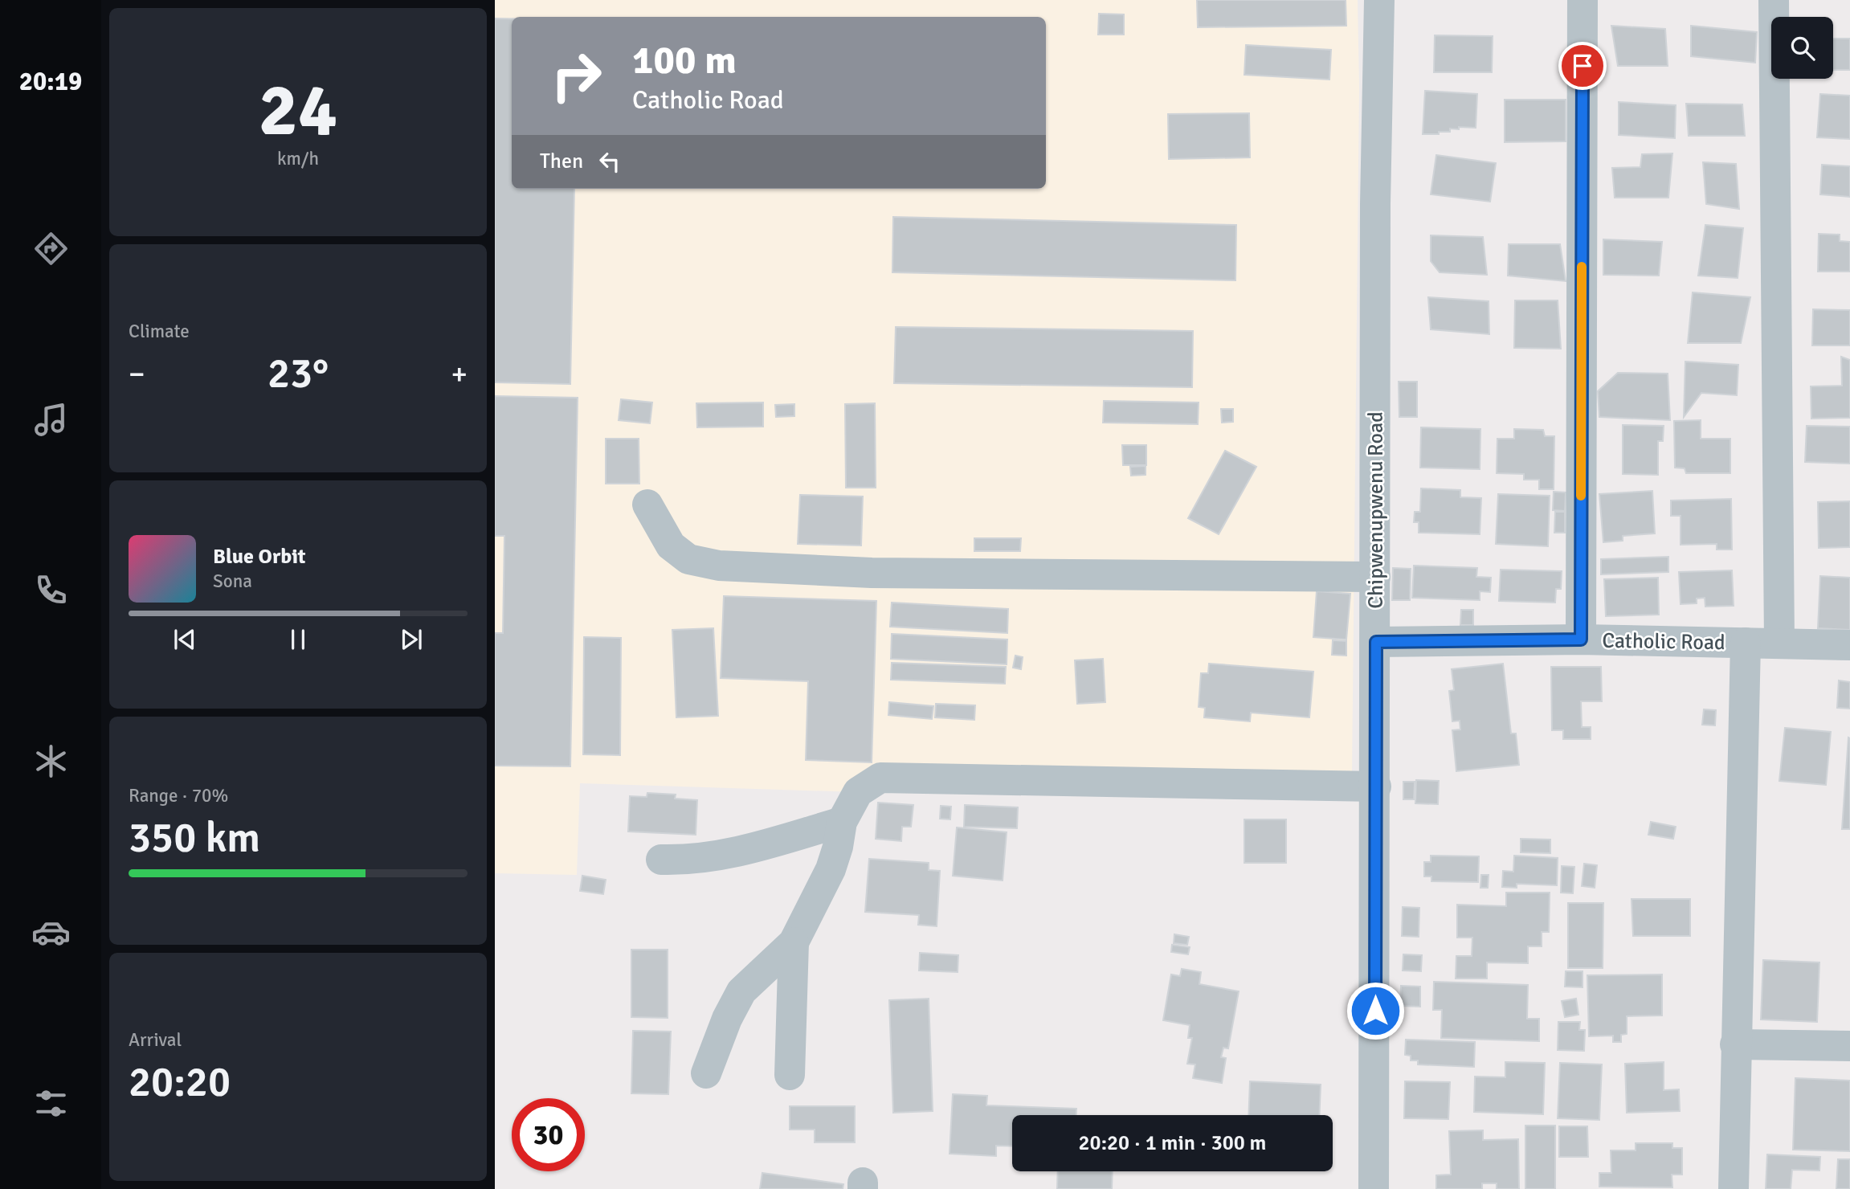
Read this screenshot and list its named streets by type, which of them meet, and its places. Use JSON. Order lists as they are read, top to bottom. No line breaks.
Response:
{"streets":{"street":["Chipwenupwenu Road","Catholic Road"]},"crossings":[["Chipwenupwenu Road","Catholic Road"]],"page":{"tabs":"20:19","tile":[["24","km/h"],"Climate",["Range · 70%","350 km"],["Arrival","20:20"]],"turn":["100 m","Catholic Road"],"then":"Then","heat":["−","23°","+"],"song":["Blue Orbit","Sona"],"limit":"30","trip":"20:20 · 1 min · 300 m"}}
